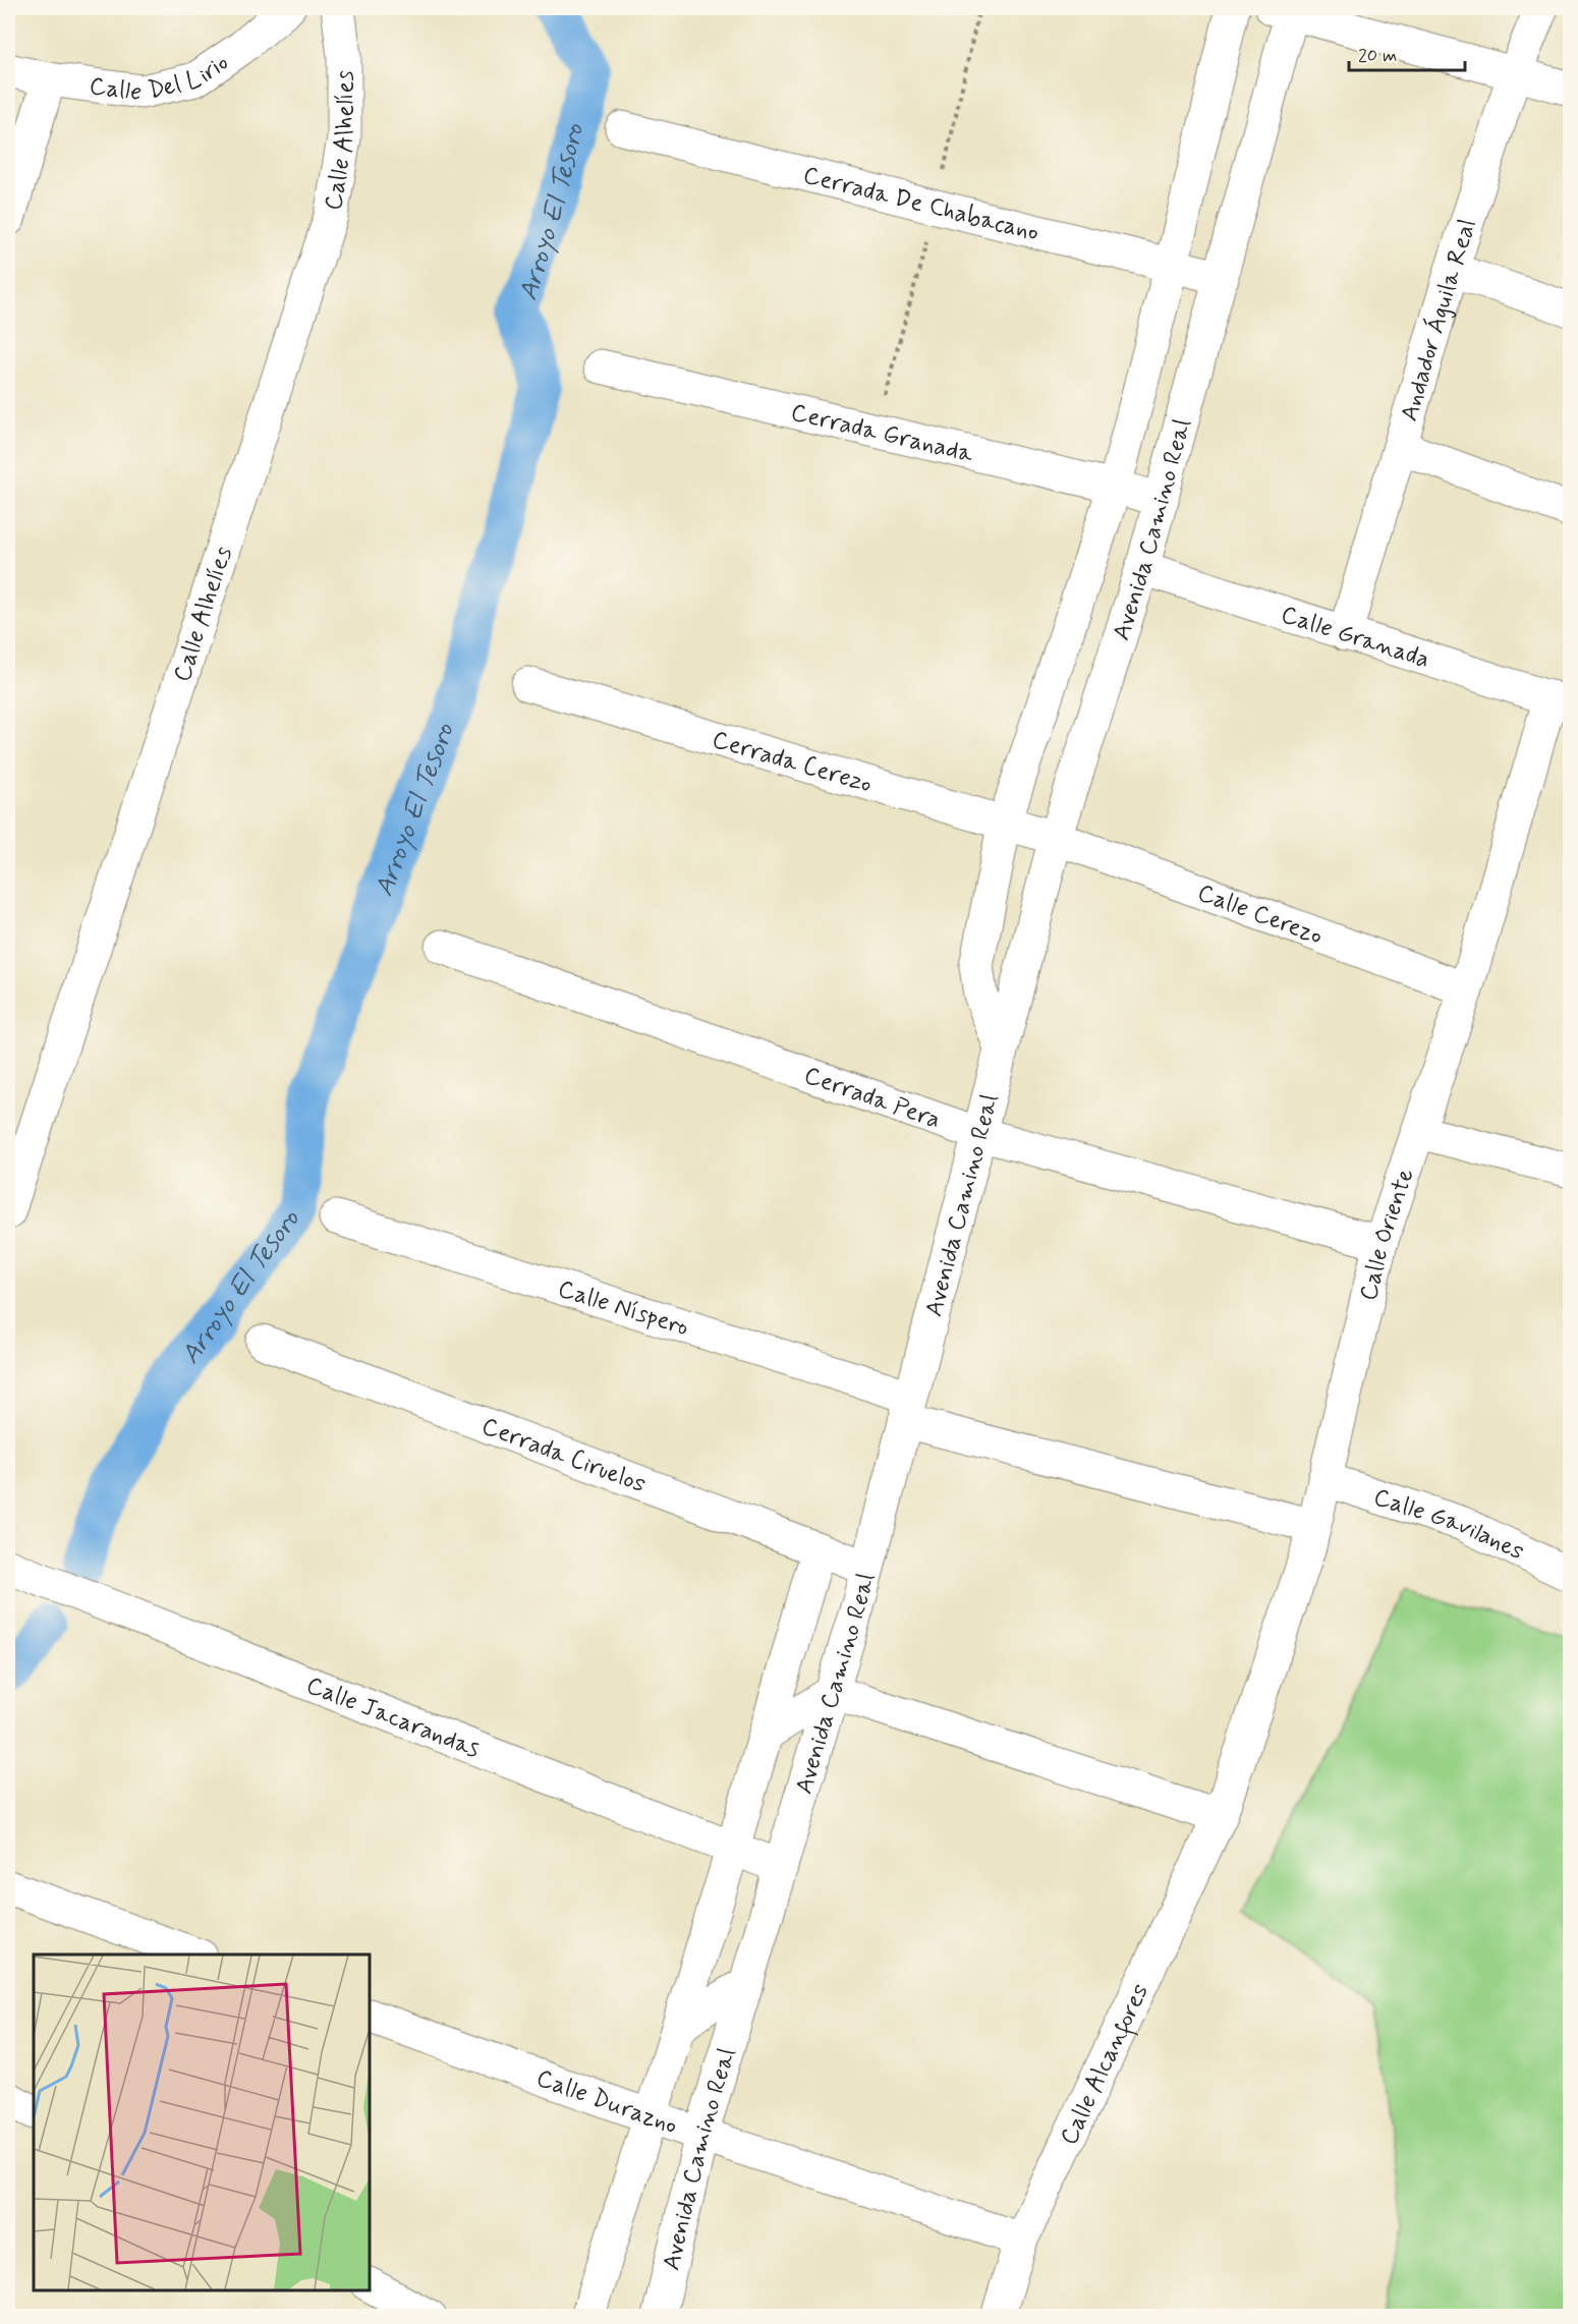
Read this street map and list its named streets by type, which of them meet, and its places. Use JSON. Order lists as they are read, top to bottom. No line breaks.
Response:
{"streets":{"street":["Calle Del Lirio","Calle Alhelíes","Cerrada De Chabacano","Andador Águila Real","Cerrada Granada","Avenida Camino Real","Calle Granada","Cerrada Cerezo","Calle Cerezo","Cerrada Pera","Calle Oriente","Calle Níspero","Cerrada Ciruelos","Calle Gavilanes","Calle Jacarandas","Calle Alcanfores","Calle Durazno"]},"crossings":[["Cerrada De Chabacano","Avenida Camino Real"],["Andador Águila Real","Calle Granada"],["Cerrada Granada","Avenida Camino Real"],["Avenida Camino Real","Calle Granada"],["Avenida Camino Real","Cerrada Cerezo"],["Avenida Camino Real","Calle Cerezo"],["Avenida Camino Real","Cerrada Pera"],["Avenida Camino Real","Calle Níspero"],["Avenida Camino Real","Cerrada Ciruelos"],["Avenida Camino Real","Calle Jacarandas"],["Avenida Camino Real","Calle Durazno"],["Calle Granada","Calle Oriente"],["Cerrada Cerezo","Calle Cerezo"],["Calle Cerezo","Calle Oriente"],["Cerrada Pera","Calle Oriente"],["Calle Oriente","Calle Níspero"],["Calle Oriente","Calle Gavilanes"],["Calle Oriente","Calle Alcanfores"],["Calle Alcanfores","Calle Durazno"]],"water":["Arroyo El Tesoro"],"scale_bar":"20 m"}
